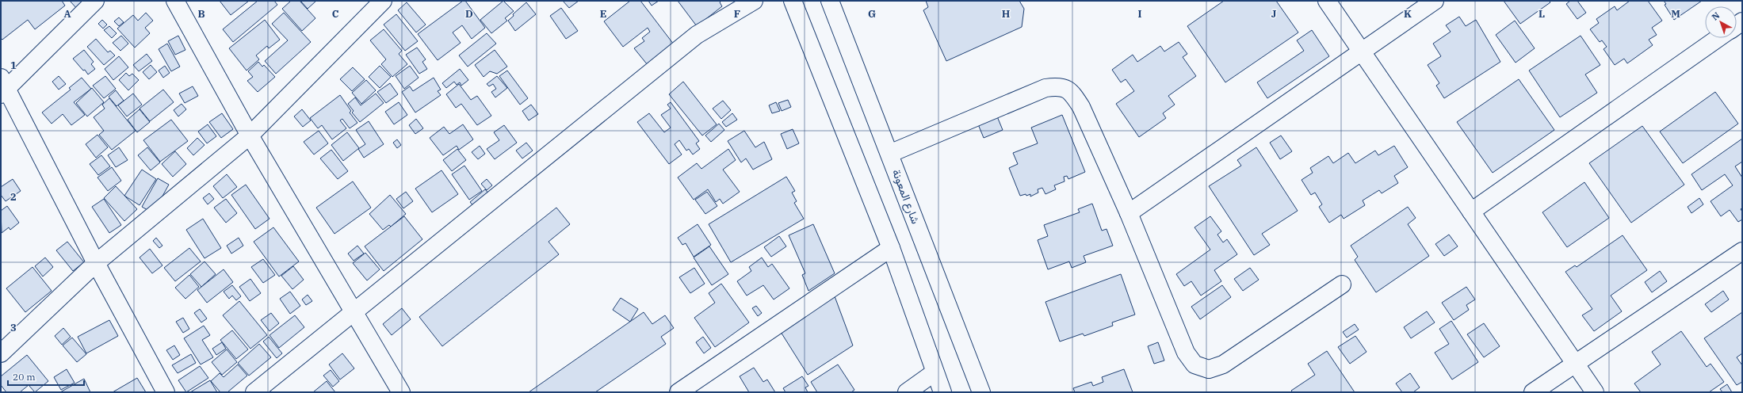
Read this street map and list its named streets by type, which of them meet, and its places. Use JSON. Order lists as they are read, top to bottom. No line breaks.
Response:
{"streets":{"main road":["شارع المعونة"]},"scale_bar":"20 m","north":"top left","grid":{"columns":["A","B","C","D","E","F","G","H","I","J","K","L","M"],"rows":["1","2","3"]}}
